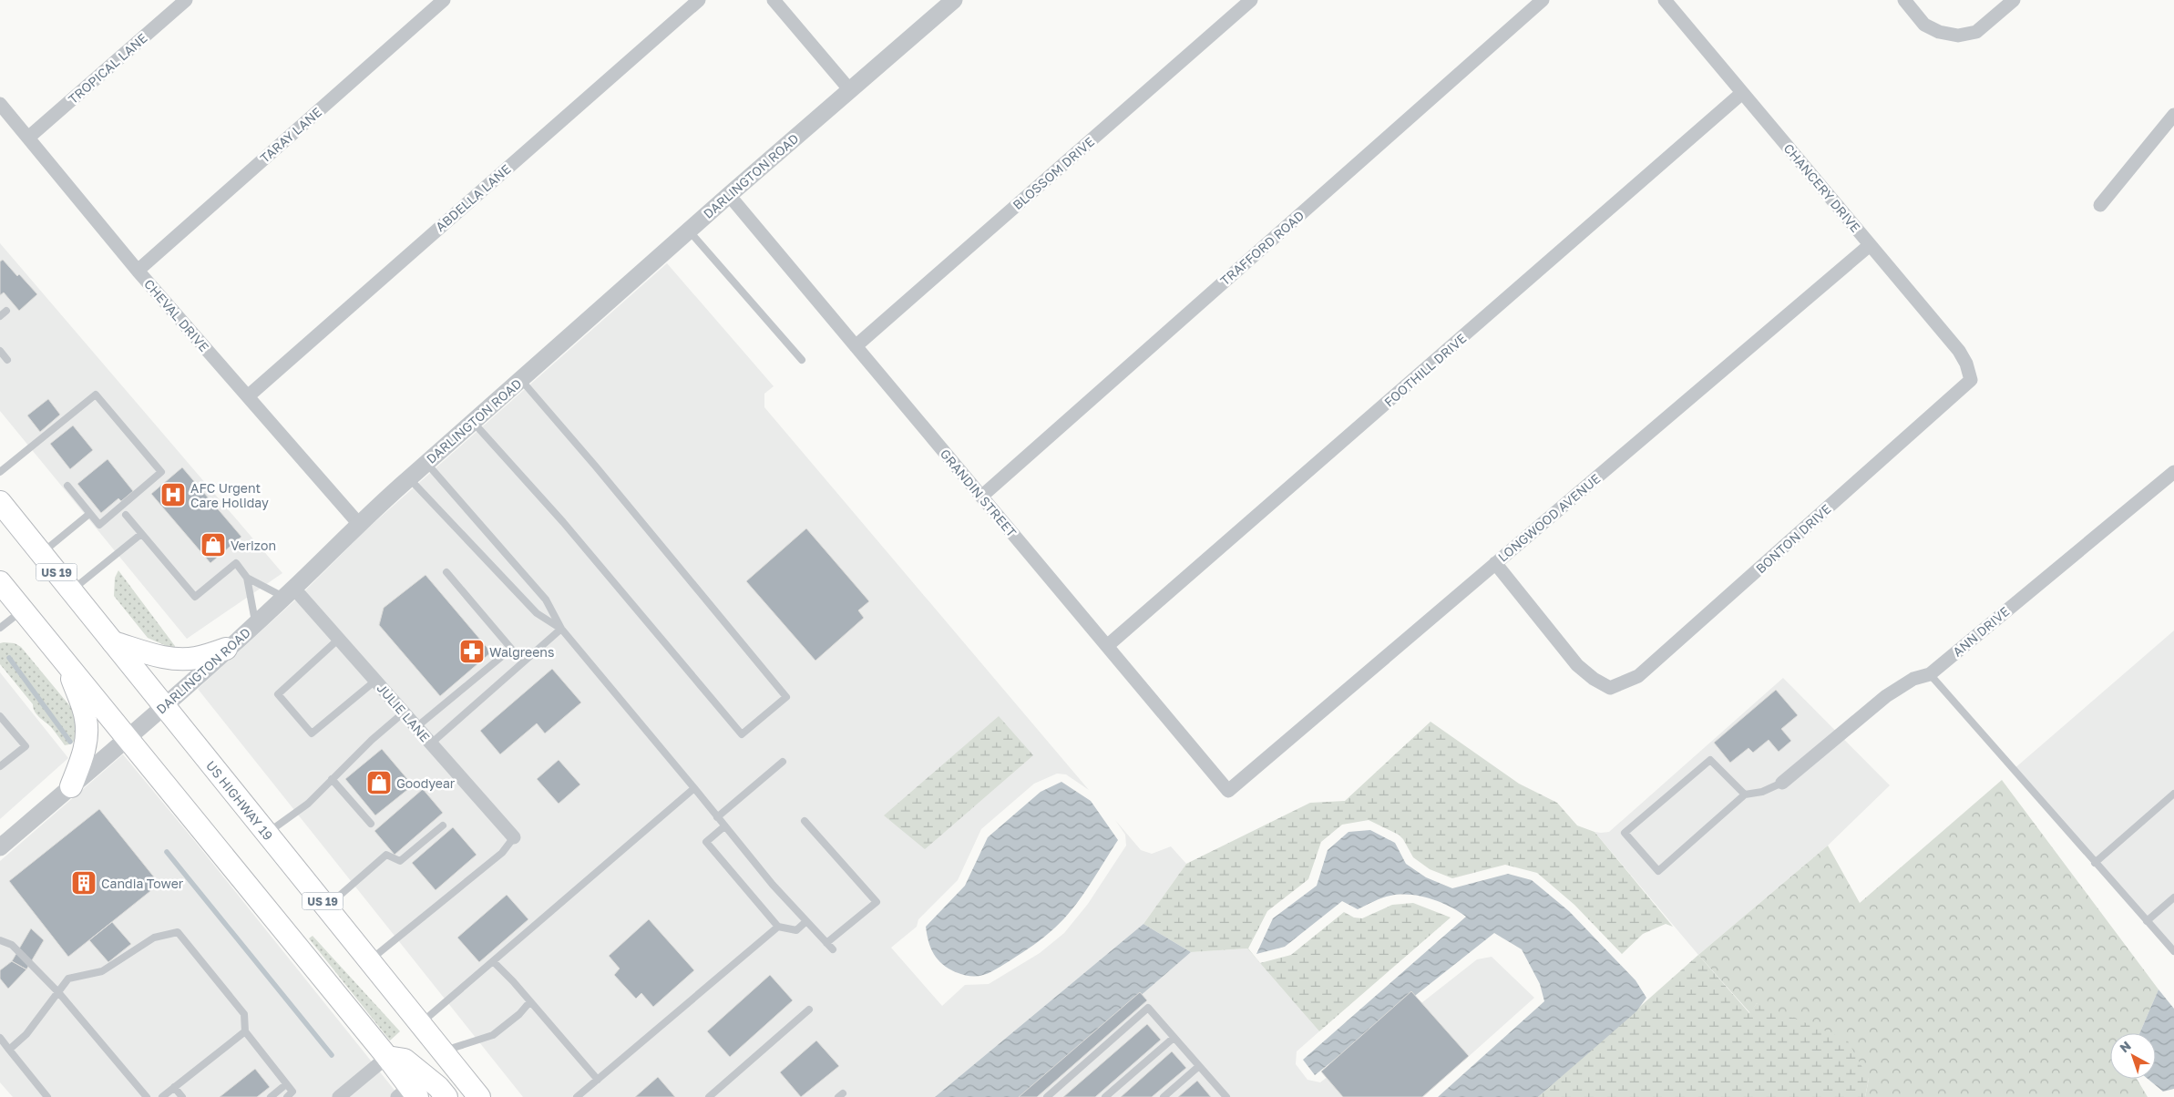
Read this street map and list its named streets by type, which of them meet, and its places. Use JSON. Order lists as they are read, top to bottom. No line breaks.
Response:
{"streets":{"highway":["US 19","US HIGHWAY 19"],"street":["TROPICAL LANE","TARAY LANE","BLOSSOM DRIVE","DARLINGTON ROAD","CHANCERY DRIVE","ABDELLA LANE","TRAFFORD ROAD","CHEVAL DRIVE","FOOTHILL DRIVE","GRANDIN STREET","LONGWOOD AVENUE","BONTON DRIVE","ANN DRIVE","JULIE LANE"]},"crossings":[["TROPICAL LANE","CHEVAL DRIVE"],["TARAY LANE","CHEVAL DRIVE"],["BLOSSOM DRIVE","GRANDIN STREET"],["DARLINGTON ROAD","CHEVAL DRIVE"],["DARLINGTON ROAD","GRANDIN STREET"],["DARLINGTON ROAD","JULIE LANE"],["DARLINGTON ROAD","US HIGHWAY 19"],["CHANCERY DRIVE","FOOTHILL DRIVE"],["CHANCERY DRIVE","LONGWOOD AVENUE"],["CHANCERY DRIVE","BONTON DRIVE"],["ABDELLA LANE","CHEVAL DRIVE"],["TRAFFORD ROAD","GRANDIN STREET"],["FOOTHILL DRIVE","GRANDIN STREET"],["GRANDIN STREET","LONGWOOD AVENUE"],["LONGWOOD AVENUE","BONTON DRIVE"]],"places":{"hospital":["AFC Urgent Care Holiday"],"shop":["Verizon","Goodyear"],"pharmacy":["Walgreens"],"building":["Candia Tower"]},"north":"top left"}
